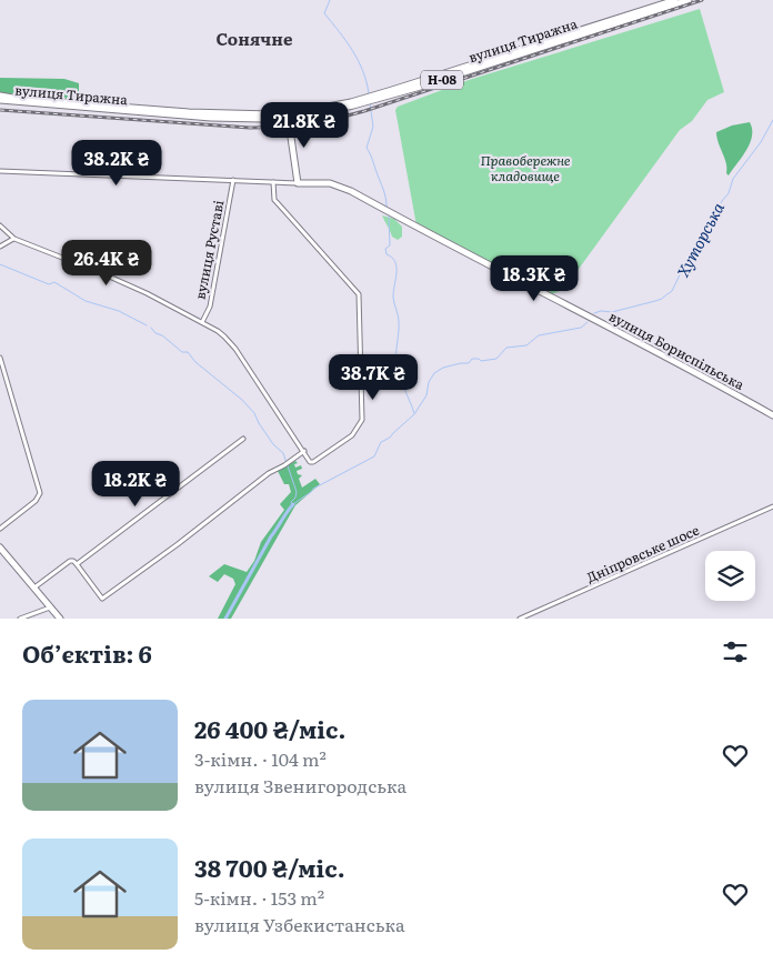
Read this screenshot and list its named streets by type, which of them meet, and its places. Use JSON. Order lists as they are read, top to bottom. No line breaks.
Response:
{"streets":{"main road":["вулиця Тиражна","Н-08","вулиця Бориспільська"],"street":["вулиця Руставі","Дніпровське шосе"]},"crossings":[["вулиця Руставі","вулиця Бориспільська"]],"districts":["Сонячне"],"water":["Хуторська"],"parks":["Правобережне кладовище"],"page":{"price":["21.8K ₴","38.2K ₴","26.4K ₴","18.3K ₴","38.7K ₴","18.2K ₴"],"heading":"Об’єктів: 6","list":[{"name":"26 400 ₴/міс.","note":"3-кімн. · 104 m² · вулиця Звенигородська"},{"name":"38 700 ₴/міс.","note":"5-кімн. · 153 m² · вулиця Узбекистанська"}]}}
